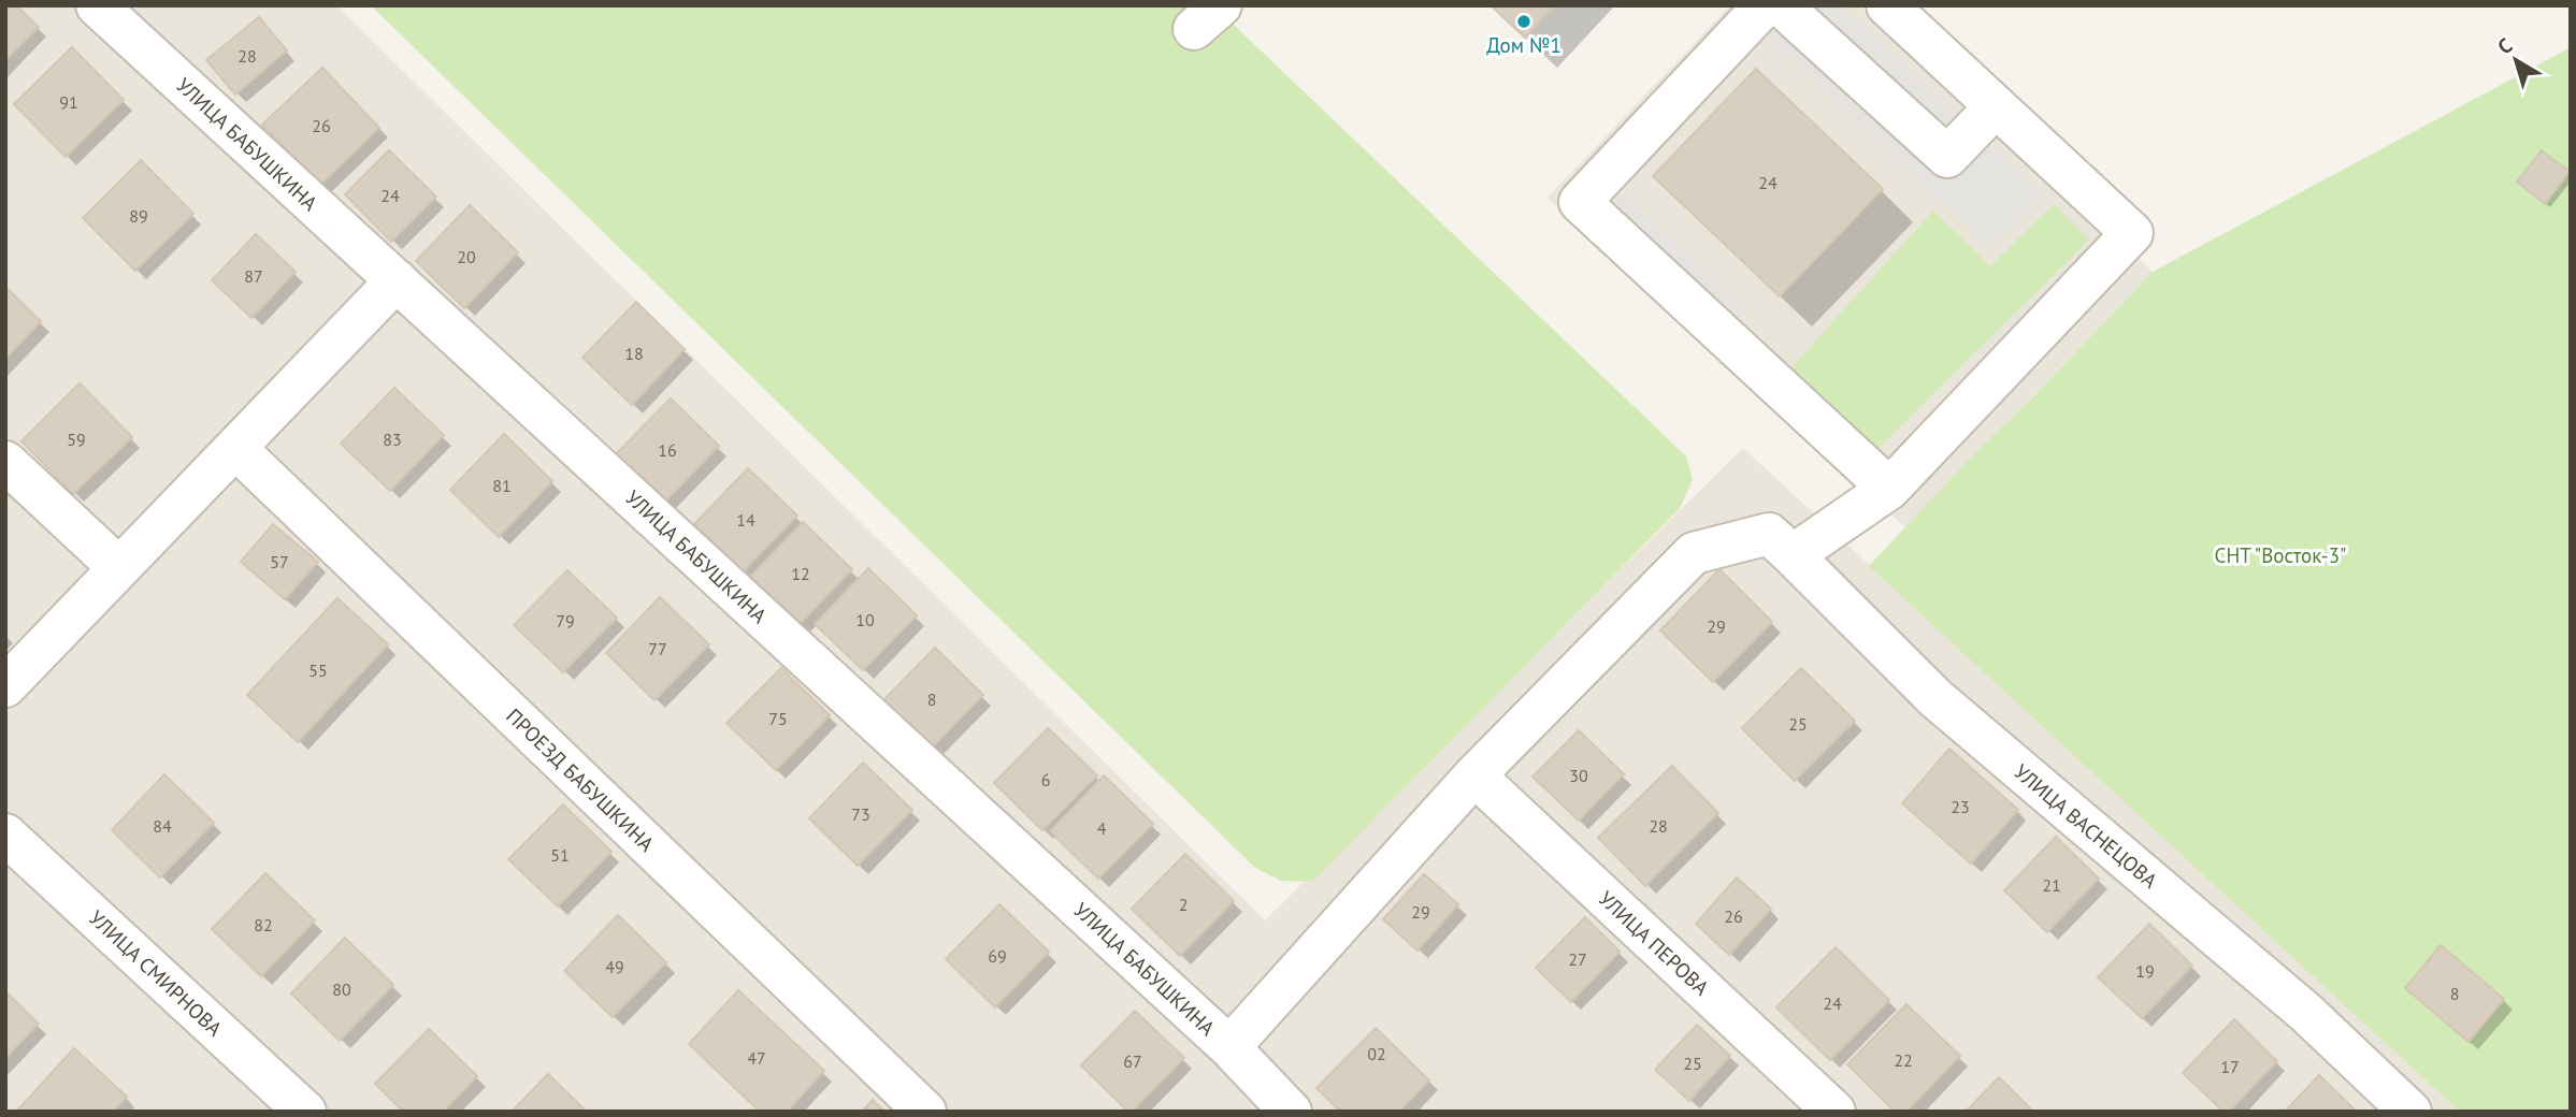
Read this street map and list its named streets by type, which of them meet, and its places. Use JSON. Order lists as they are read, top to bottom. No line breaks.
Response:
{"streets":{"street":["УЛИЦА БАБУШКИНА","ПРОЕЗД БАБУШКИНА","УЛИЦА ВАСНЕЦОВА","УЛИЦА ПЕРОВА","УЛИЦА СМИРНОВА"]},"parks":["СНТ \"Восток-3\""],"places":["Дом №1"],"house_numbers":["28","91","26","24","24","89","20","87","18","59","83","16","81","14","57","12","10","79","29","77","55","8","75","25","30","6","23","73","84","28","4","51","21","2","29","26","82","69","27","49","19","80","8","24","02","47","22","67","25","17"],"north":"top left"}
